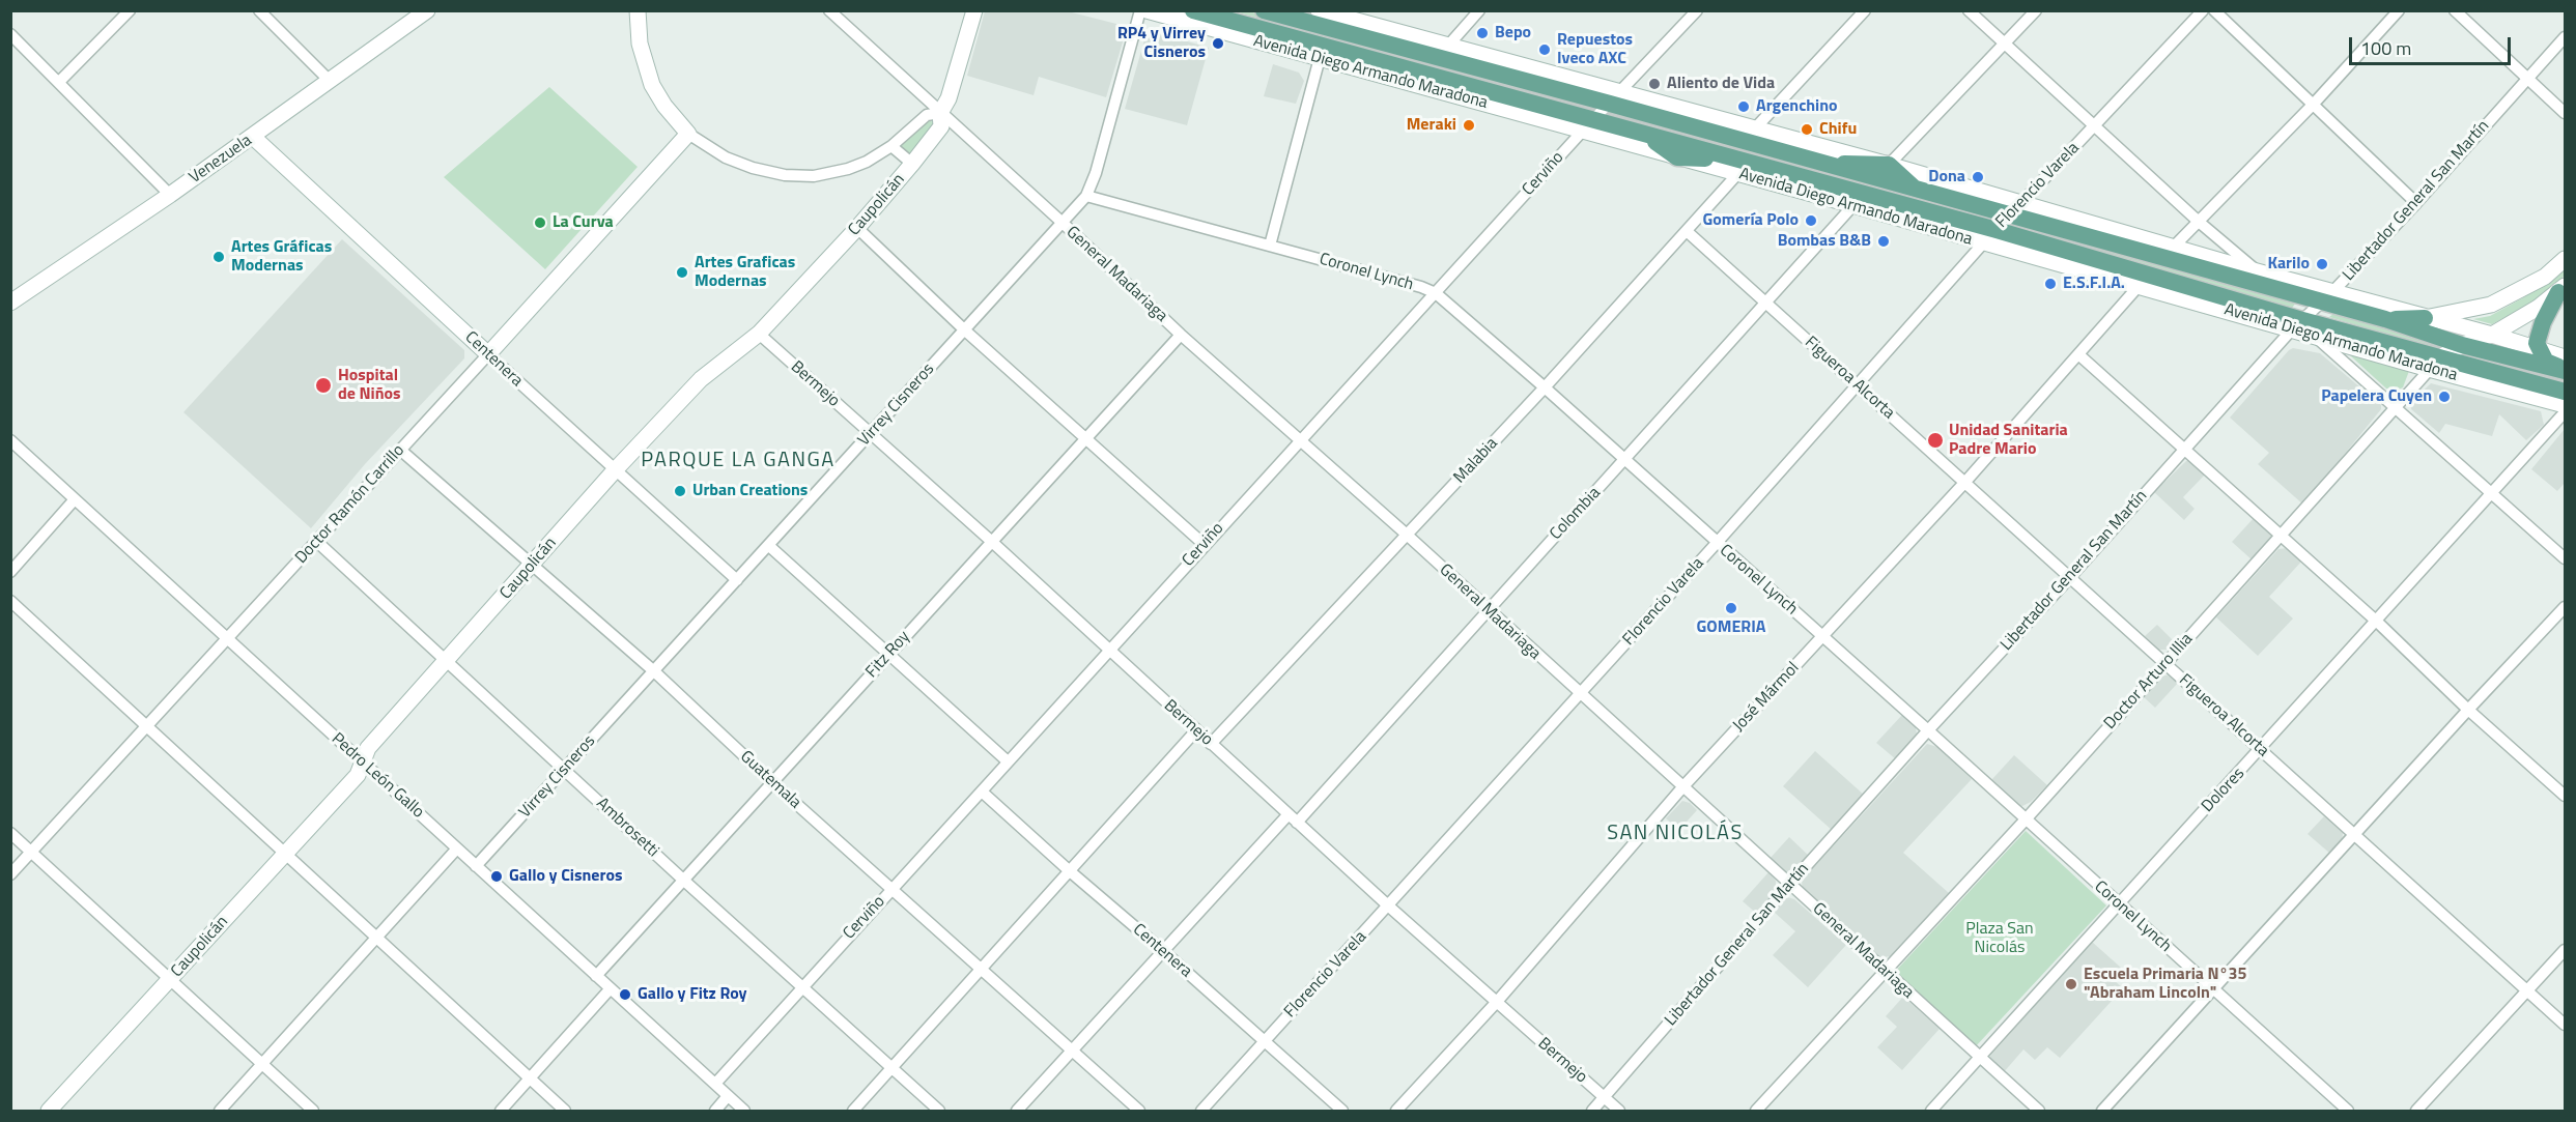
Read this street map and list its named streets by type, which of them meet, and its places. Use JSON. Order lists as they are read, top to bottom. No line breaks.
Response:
{"streets":{"main road":["Avenida Diego Armando Maradona"],"street":["Venezuela","Cerviño","Florencio Varela","Libertador General San Martín","Caupolicán","Coronel Lynch","General Madariaga","Centenera","Figueroa Alcorta","Bermejo","Virrey Cisneros","Malabia","Doctor Ramón Carrillo","Colombia","Fitz Roy","Doctor Arturo Illia","José Mármol","Pedro León Gallo","Guatemala","Dolores","Ambrosetti"]},"crossings":[["Avenida Diego Armando Maradona","Cerviño"],["Avenida Diego Armando Maradona","Florencio Varela"],["Avenida Diego Armando Maradona","Libertador General San Martín"],["Avenida Diego Armando Maradona","Malabia"],["Avenida Diego Armando Maradona","Colombia"],["Avenida Diego Armando Maradona","Doctor Arturo Illia"],["Avenida Diego Armando Maradona","José Mármol"],["Venezuela","Centenera"],["Cerviño","Coronel Lynch"],["Cerviño","General Madariaga"],["Cerviño","Centenera"],["Cerviño","Bermejo"],["Cerviño","Pedro León Gallo"],["Cerviño","Guatemala"],["Cerviño","Ambrosetti"],["Florencio Varela","Coronel Lynch"],["Florencio Varela","General Madariaga"],["Florencio Varela","Centenera"],["Florencio Varela","Figueroa Alcorta"],["Florencio Varela","Bermejo"],["Libertador General San Martín","Coronel Lynch"],["Libertador General San Martín","General Madariaga"],["Libertador General San Martín","Figueroa Alcorta"],["Libertador General San Martín","Bermejo"],["Caupolicán","General Madariaga"],["Caupolicán","Centenera"],["Caupolicán","Bermejo"],["Caupolicán","Pedro León Gallo"],["Caupolicán","Guatemala"],["Caupolicán","Ambrosetti"],["Coronel Lynch","Virrey Cisneros"],["Coronel Lynch","Malabia"],["Coronel Lynch","Colombia"],["Coronel Lynch","Doctor Arturo Illia"],["Coronel Lynch","José Mármol"],["Coronel Lynch","Dolores"],["General Madariaga","Virrey Cisneros"],["General Madariaga","Malabia"],["General Madariaga","Colombia"],["General Madariaga","Fitz Roy"],["General Madariaga","Doctor Arturo Illia"],["General Madariaga","José Mármol"],["General Madariaga","Dolores"],["Centenera","Virrey Cisneros"],["Centenera","Doctor Ramón Carrillo"],["Centenera","Colombia"],["Figueroa Alcorta","Malabia"],["Figueroa Alcorta","Colombia"],["Figueroa Alcorta","Doctor Arturo Illia"],["Figueroa Alcorta","José Mármol"],["Figueroa Alcorta","Dolores"],["Bermejo","Virrey Cisneros"],["Bermejo","Malabia"],["Bermejo","Colombia"],["Bermejo","Fitz Roy"],["Bermejo","José Mármol"],["Virrey Cisneros","Pedro León Gallo"],["Virrey Cisneros","Guatemala"],["Virrey Cisneros","Ambrosetti"],["Doctor Ramón Carrillo","Pedro León Gallo"],["Doctor Ramón Carrillo","Guatemala"],["Doctor Ramón Carrillo","Ambrosetti"],["Colombia","Guatemala"],["Fitz Roy","Pedro León Gallo"],["Fitz Roy","Guatemala"],["Fitz Roy","Ambrosetti"]],"districts":["PARQUE LA GANGA","SAN NICOLÁS"],"parks":["Plaza San Nicolás"],"places":["Bepo","RP4 y Virrey Cisneros","Repuestos Iveco AXC","Aliento de Vida","Argenchino","Meraki","Chifu","Dona","Gomería Polo","La Curva","Bombas B&B","Artes Gráficas Modernas","Karilo","Artes Graficas Modernas","E.S.F.I.A.","Hospital de Niños","Papelera Cuyen","Unidad Sanitaria Padre Mario","Urban Creations","GOMERIA","Gallo y Cisneros","Escuela Primaria N°35 \"Abraham Lincoln\"","Gallo y Fitz Roy"],"scale_bar":"100 m"}
